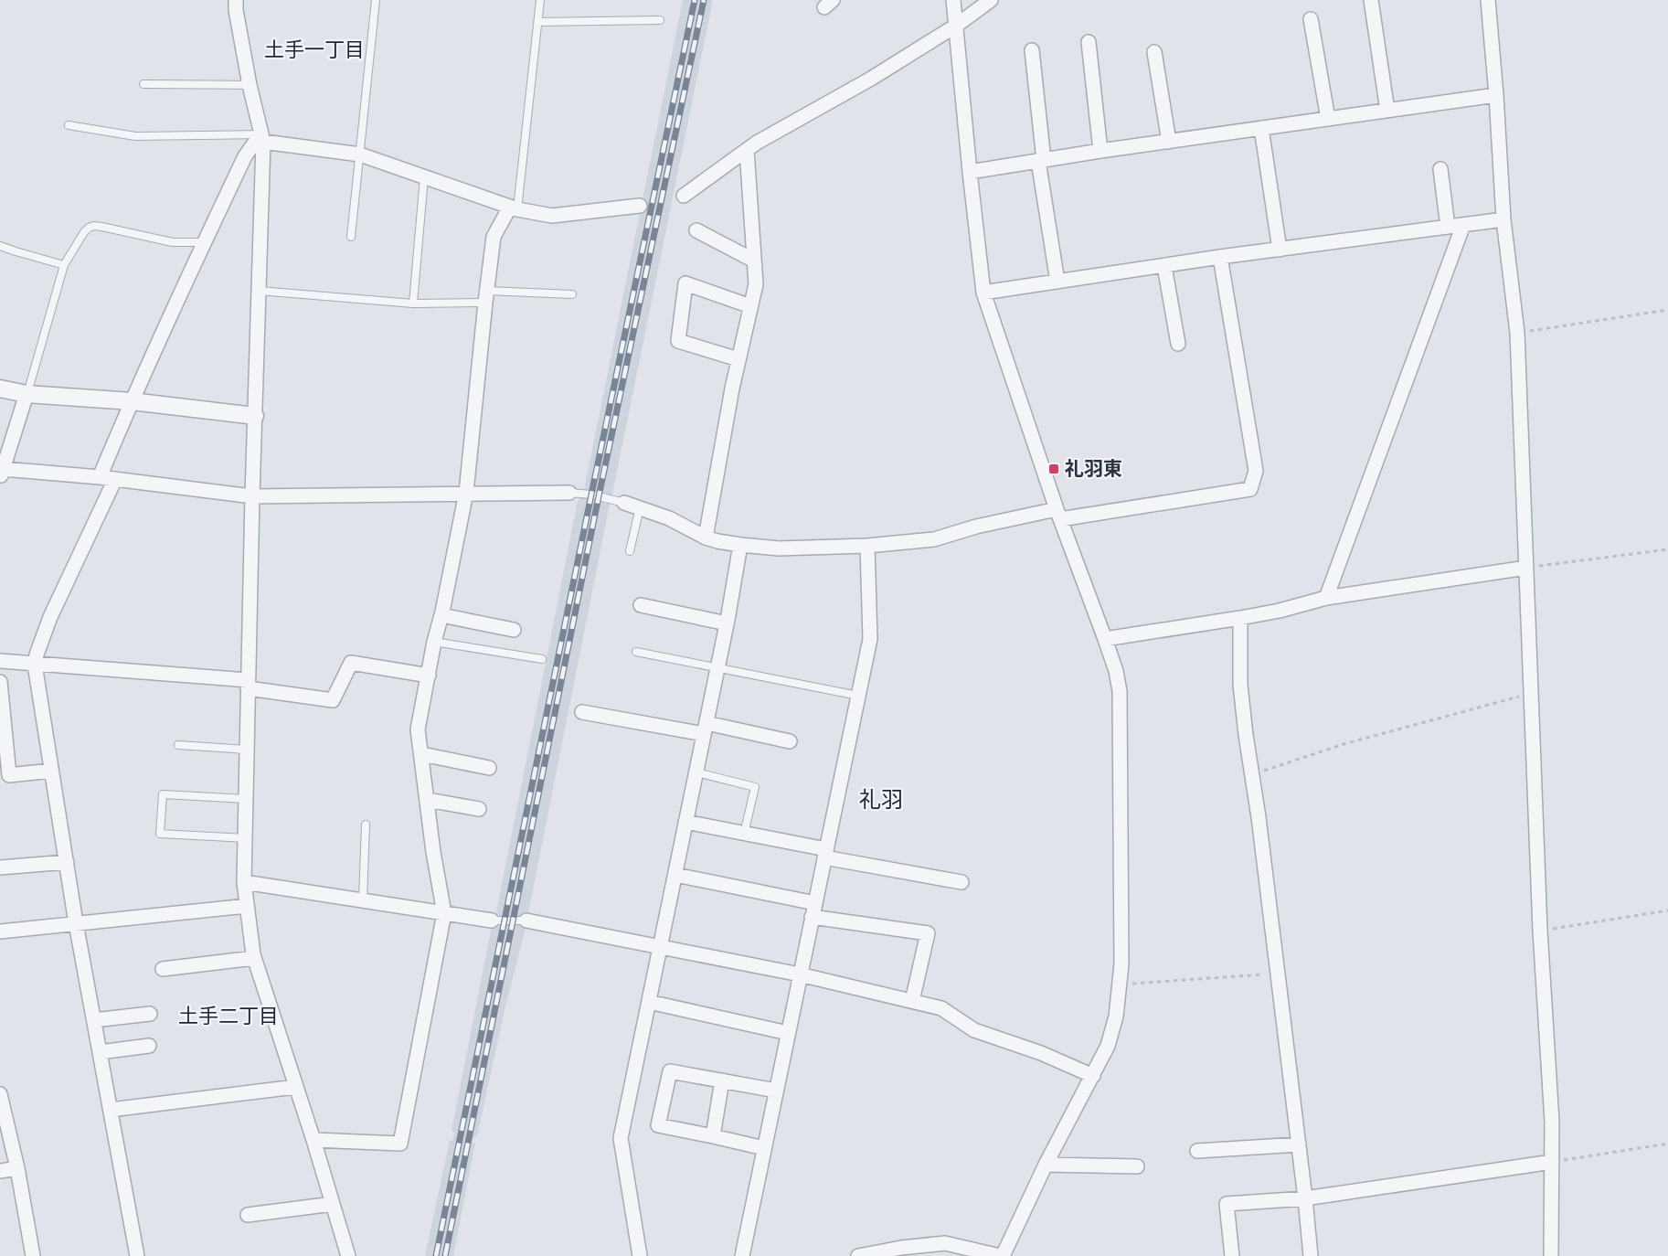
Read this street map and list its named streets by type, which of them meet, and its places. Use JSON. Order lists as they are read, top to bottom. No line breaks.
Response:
{"districts":["土手一丁目","礼羽","土手二丁目"],"places":{"transit":["礼羽東"]}}
